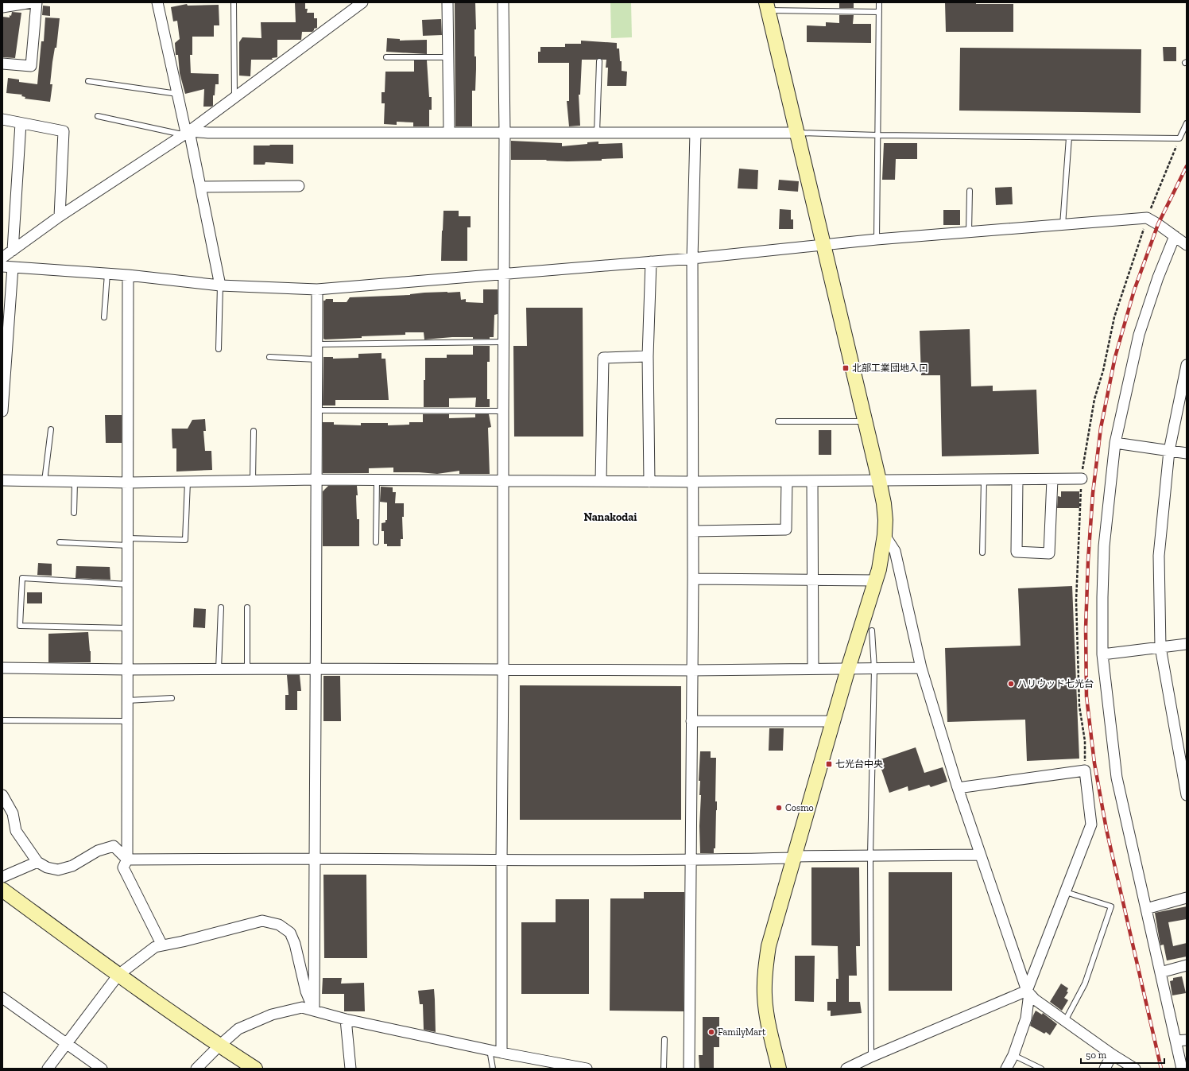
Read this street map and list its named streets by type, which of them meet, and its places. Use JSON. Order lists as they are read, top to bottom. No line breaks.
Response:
{"districts":["Nanakodai"],"places":{"transit":["北部工業団地入口","七光台中央"],"other":["ハリウッド七光台","Cosmo","FamilyMart"]},"scale_bar":"50 m"}
